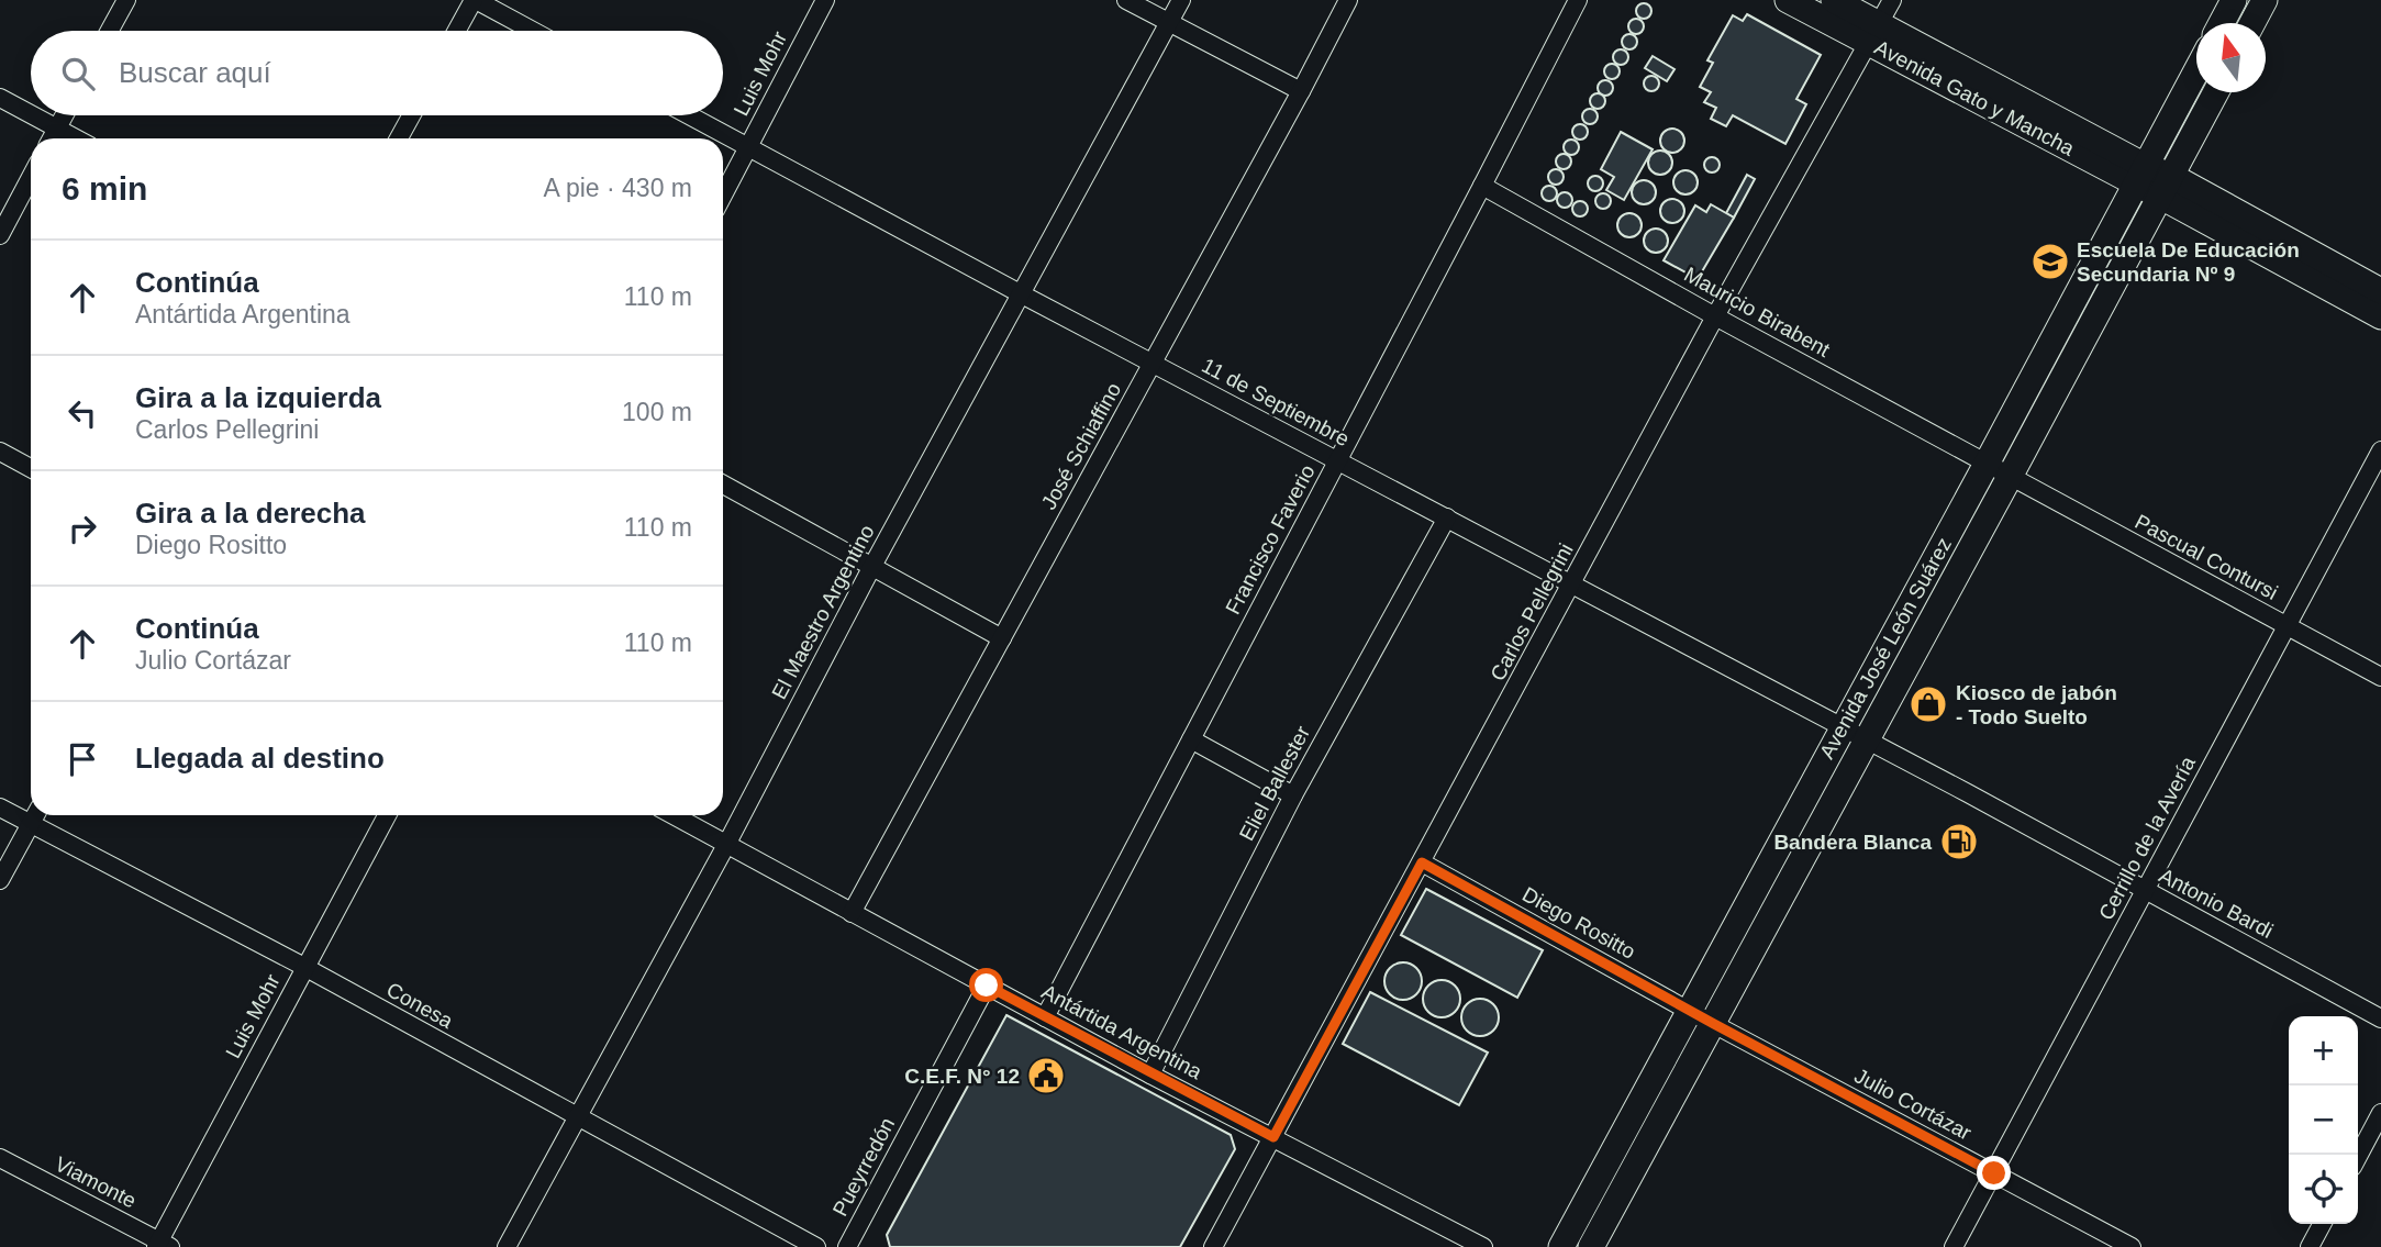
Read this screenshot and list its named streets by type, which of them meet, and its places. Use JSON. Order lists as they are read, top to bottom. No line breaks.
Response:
{"streets":{"main road":["Avenida Gato y Mancha","Avenida José León Suárez"],"street":["Luis Mohr","Mauricio Birabent","11 de Septiembre","José Schiaffino","Francisco Faverio","Pascual Contursi","El Maestro Argentino","Carlos Pellegrini","Eliel Ballester","Cerrillo de la Avería","Antonio Bardi","Diego Rositto","Conesa","Antártida Argentina","Julio Cortázar","Pueyrredón","Viamonte"]},"crossings":[["Luis Mohr","11 de Septiembre"],["Luis Mohr","Conesa"],["Luis Mohr","Viamonte"],["Avenida Gato y Mancha","Carlos Pellegrini"],["Avenida Gato y Mancha","Avenida José León Suárez"],["Mauricio Birabent","Francisco Faverio"],["Mauricio Birabent","Pascual Contursi"],["Mauricio Birabent","Carlos Pellegrini"],["Mauricio Birabent","Avenida José León Suárez"],["11 de Septiembre","José Schiaffino"],["11 de Septiembre","Francisco Faverio"],["11 de Septiembre","El Maestro Argentino"],["11 de Septiembre","Carlos Pellegrini"],["11 de Septiembre","Avenida José León Suárez"],["11 de Septiembre","Eliel Ballester"],["11 de Septiembre","Antonio Bardi"],["José Schiaffino","Antártida Argentina"],["Francisco Faverio","Antártida Argentina"],["Pascual Contursi","Avenida José León Suárez"],["Pascual Contursi","Cerrillo de la Avería"],["El Maestro Argentino","Conesa"],["El Maestro Argentino","Antártida Argentina"],["Carlos Pellegrini","Diego Rositto"],["Carlos Pellegrini","Antártida Argentina"],["Avenida José León Suárez","Antonio Bardi"],["Avenida José León Suárez","Diego Rositto"],["Avenida José León Suárez","Julio Cortázar"],["Eliel Ballester","Antártida Argentina"],["Cerrillo de la Avería","Antonio Bardi"],["Cerrillo de la Avería","Julio Cortázar"],["Diego Rositto","Julio Cortázar"],["Antártida Argentina","Pueyrredón"]],"places":{"school or university":["Escuela De Educación Secundaria Nº 9"],"shop":["Kiosco de jabón - Todo Suelto"],"fuel station":["Bandera Blanca"],"public building":["C.E.F. N° 12"]},"north":"top","page":{"search":"Buscar aquí","heading":["6 min","A pie · 430 m"],"list":[["Continúa","Antártida Argentina","110 m"],["Gira a la izquierda","Carlos Pellegrini","100 m"],["Gira a la derecha","Diego Rositto","110 m"],["Continúa","Julio Cortázar","110 m"],"Llegada al destino"],"map_buttons":["+","−"]}}
